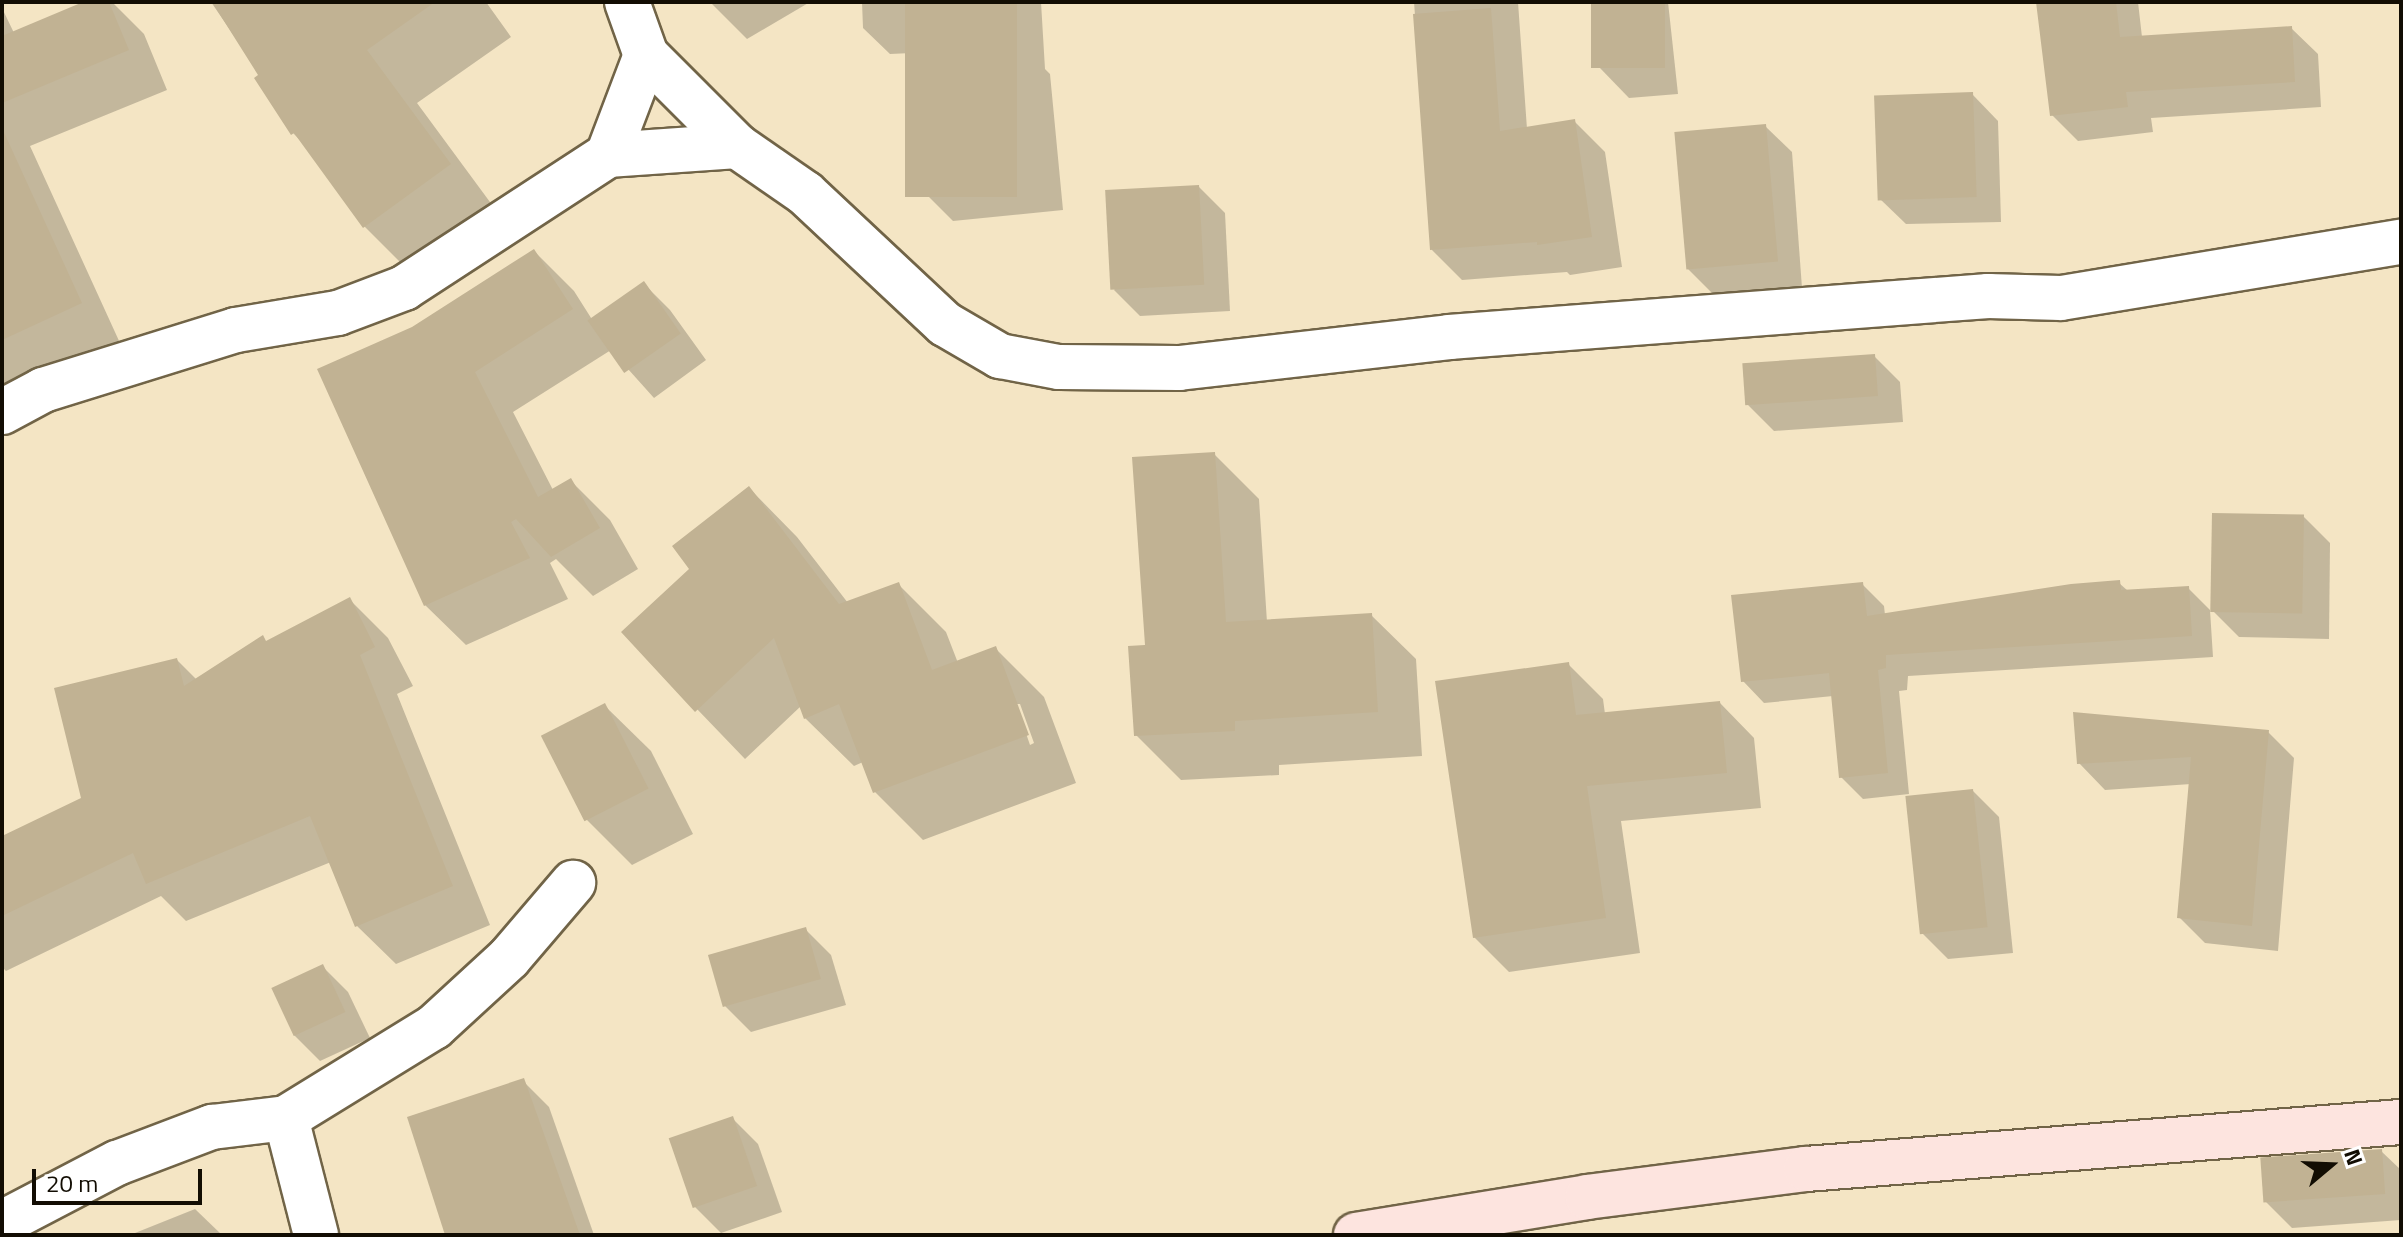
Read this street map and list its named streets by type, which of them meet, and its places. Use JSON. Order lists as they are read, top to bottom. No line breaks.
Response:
{"scale_bar":"20 m","north":"right"}
